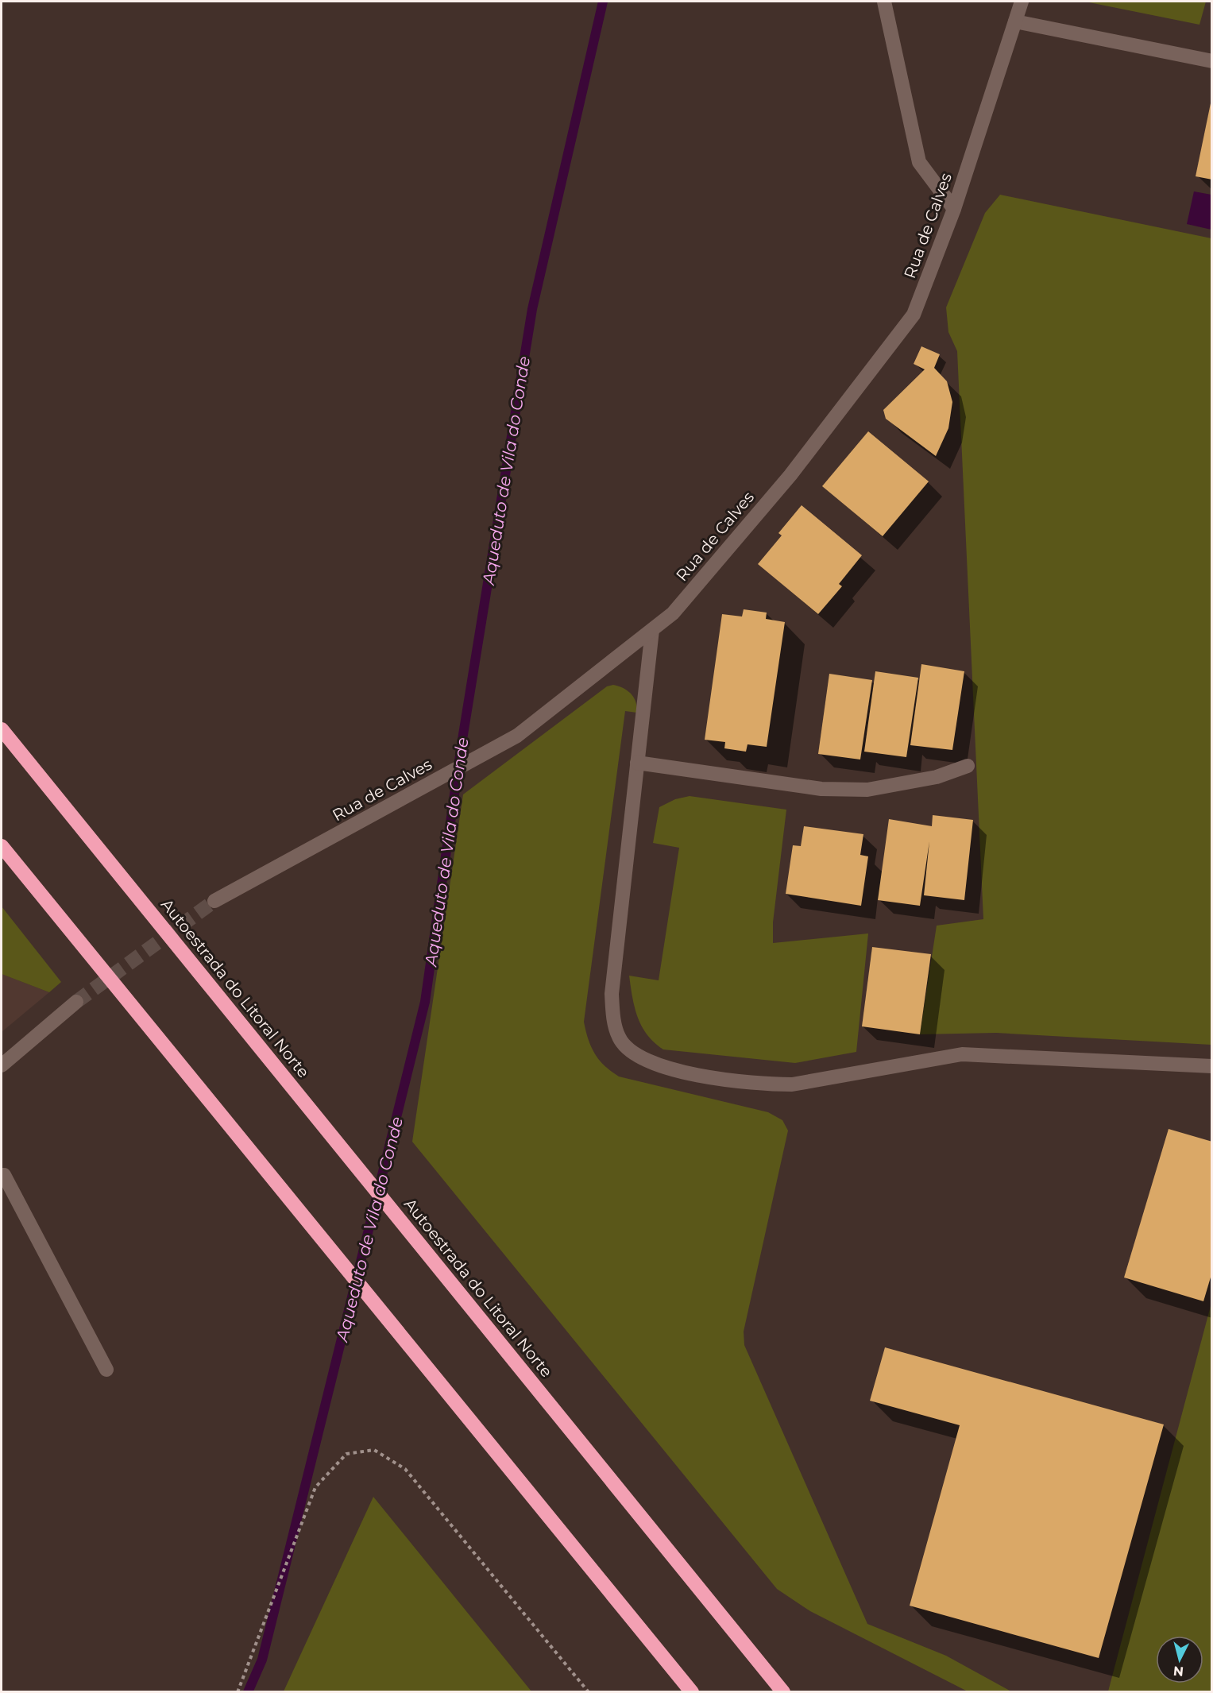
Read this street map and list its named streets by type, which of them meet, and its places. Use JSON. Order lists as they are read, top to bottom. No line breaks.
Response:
{"streets":{"highway":["Autoestrada do Litoral Norte"],"street":["Rua de Calves"]},"water":["Aqueduto de Vila do Conde"],"north":"bottom"}
